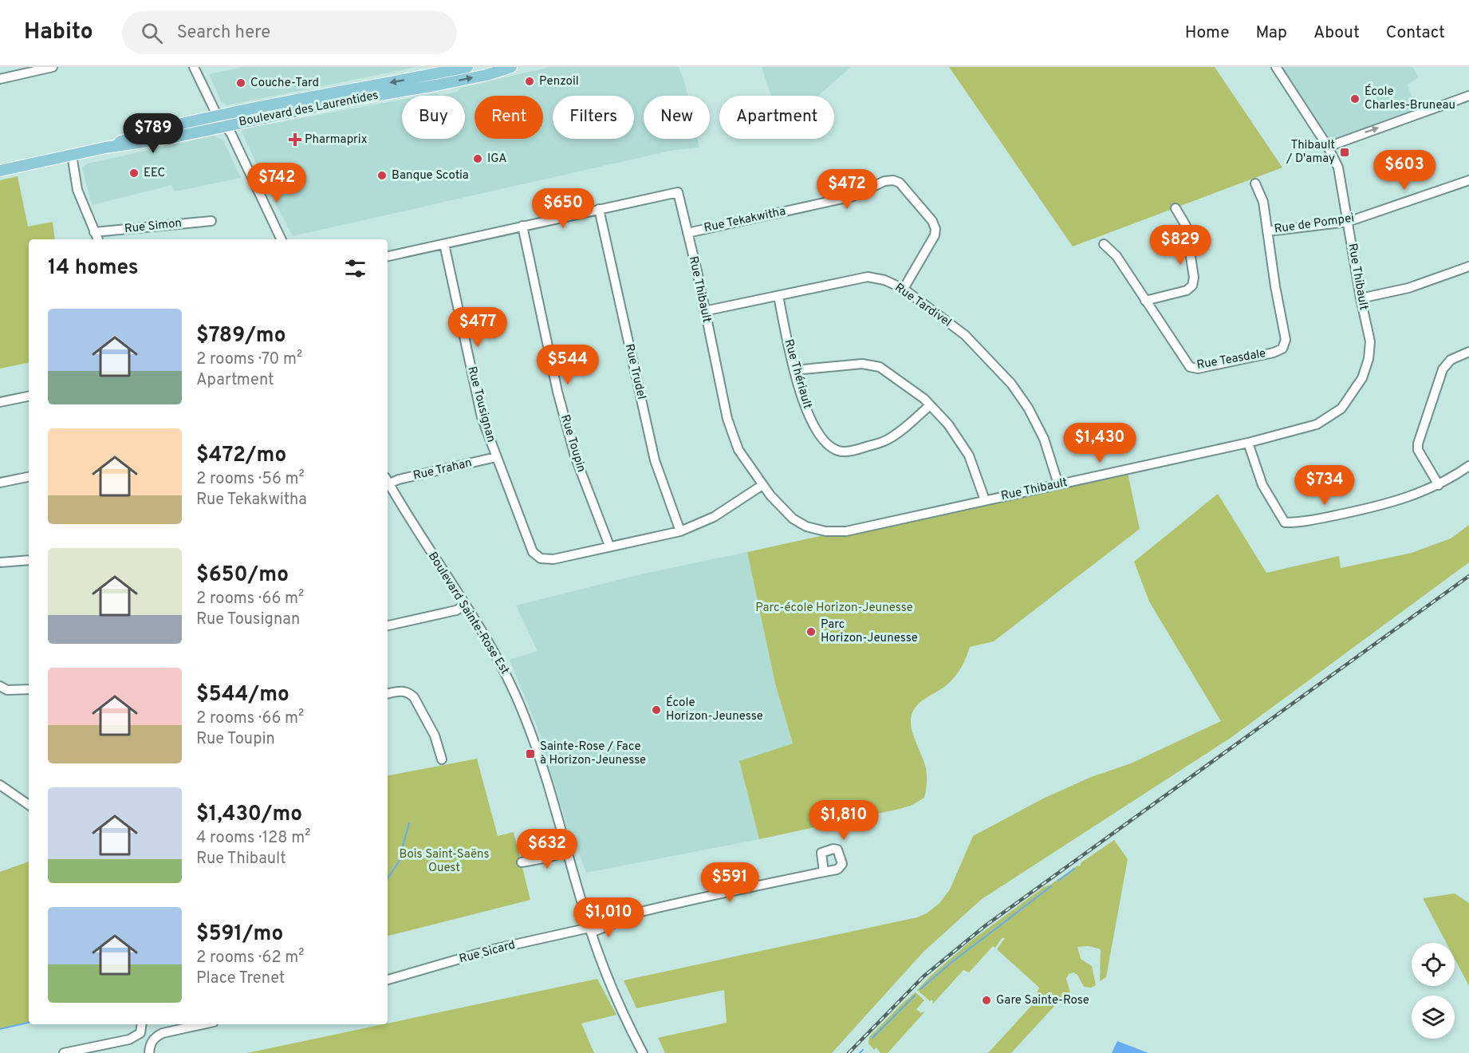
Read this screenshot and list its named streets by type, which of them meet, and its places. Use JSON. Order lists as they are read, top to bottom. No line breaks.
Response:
{"streets":{"main road":["Boulevard des Laurentides"],"street":["Rue Tekakwitha","Rue de Pompei","Rue Simon","Rue Thibault","Rue Tardivel","Rue Teasdale","Rue Trudel","Rue Thériault","Rue Tousignan","Rue Toupin","Rue Trahan","Boulevard Sainte-Rose Est","Rue Sicard"]},"crossings":[["Rue Tekakwitha","Rue Thibault"],["Rue Tekakwitha","Rue Tardivel"],["Rue de Pompei","Rue Thibault"],["Rue de Pompei","Rue Teasdale"],["Rue Thibault","Rue Tardivel"],["Rue Thibault","Rue Trudel"],["Rue Thibault","Rue Tousignan"],["Rue Tardivel","Rue Thériault"],["Rue Trudel","Rue Tousignan"],["Rue Tousignan","Rue Toupin"],["Rue Tousignan","Rue Trahan"],["Boulevard Sainte-Rose Est","Rue Sicard"]],"parks":["Parc-école Horizon-Jeunesse","Bois Saint-Saëns Ouest"],"places":{"other":["Penzoil","Couche-Tard","École Charles-Bruneau","IGA","EEC","Banque Scotia","Parc Horizon-Jeunesse","École Horizon-Jeunesse","Gare Sainte-Rose"],"health":["Pharmaprix"],"transit":["Thibault / D'amay","Sainte-Rose / Face à Horizon-Jeunesse"]},"page":{"header":"Habito","search":"Search here","nav":["Home","Map","About","Contact"],"chip":["Buy","Rent","Filters","New","Apartment"],"price":["$789","$603","$742","$472","$650","$829","$477","$544","$1,430","$734","$1,810","$632","$591","$1,010"],"heading":"14 homes","list":[{"name":"$789/mo","note":"2 rooms · 70 m² · Apartment"},{"name":"$472/mo","note":"2 rooms · 56 m² · Rue Tekakwitha"},{"name":"$650/mo","note":"2 rooms · 66 m² · Rue Tousignan"},{"name":"$544/mo","note":"2 rooms · 66 m² · Rue Toupin"},{"name":"$1,430/mo","note":"4 rooms · 128 m² · Rue Thibault"},{"name":"$591/mo","note":"2 rooms · 62 m² · Place Trenet"}]}}
